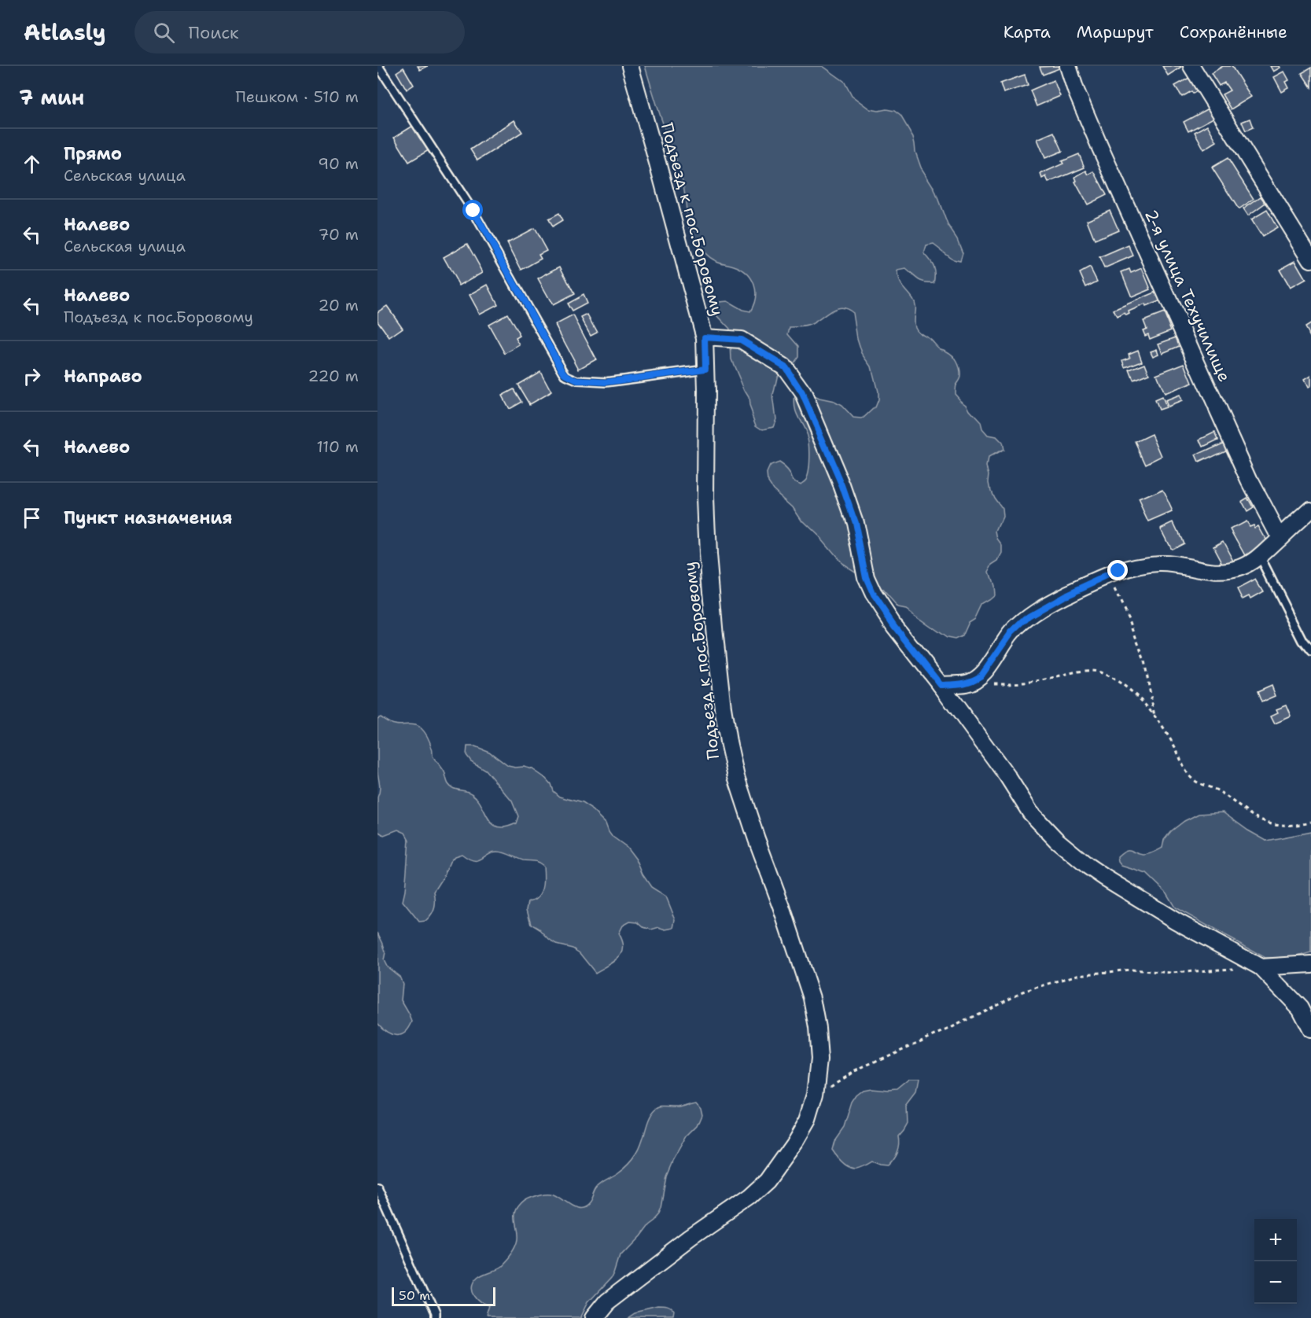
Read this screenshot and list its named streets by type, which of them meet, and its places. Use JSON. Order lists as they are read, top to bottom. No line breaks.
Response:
{"streets":{"street":["Подъезд к пос.Боровому","2-я улица Техучилище"]},"scale_bar":"50 m","page":{"header":"Atlasly","search":"Поиск","nav":["Карта","Маршрут","Сохранённые"],"heading":["7 мин","Пешком · 510 m"],"list":[["Прямо","Сельская улица","90 m"],["Налево","Сельская улица","70 m"],["Налево","Подъезд к пос.Боровому","20 m"],["Направо","220 m"],["Налево","110 m"],"Пункт назначения"],"map_buttons":["+","−"],"scale":"50 m"}}
